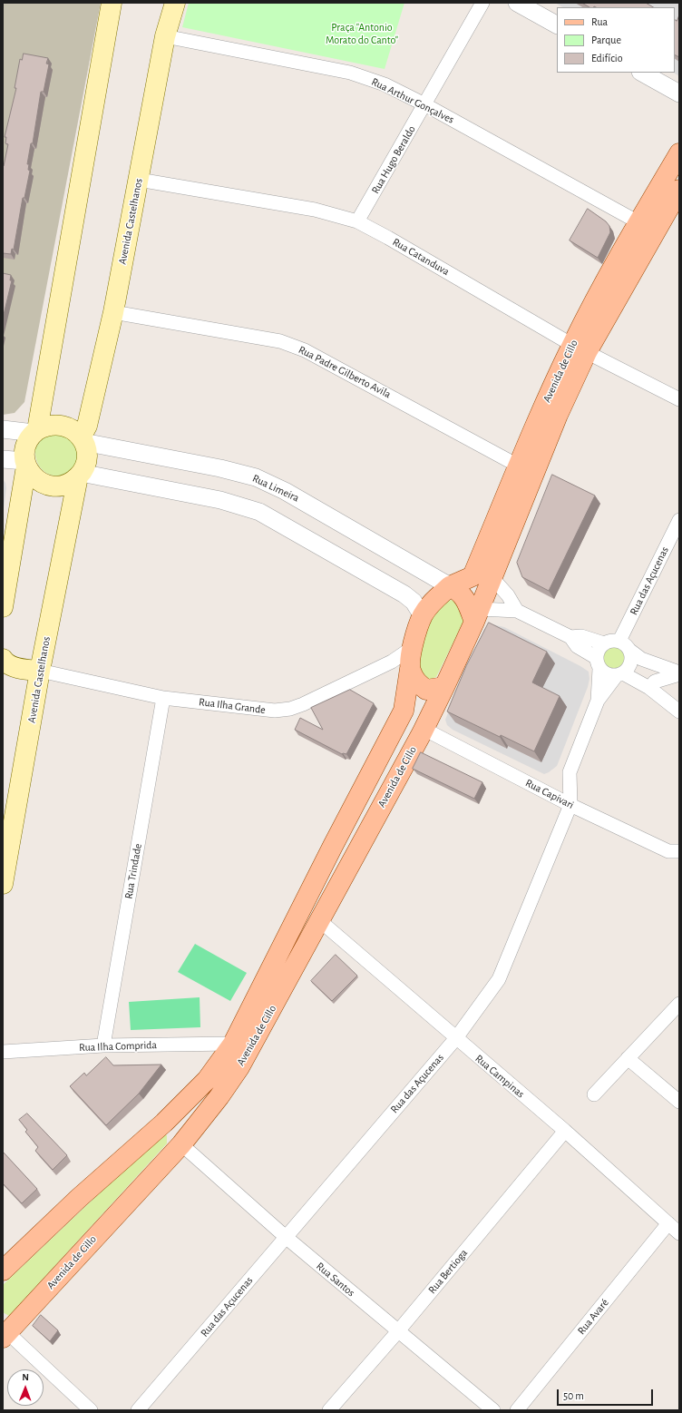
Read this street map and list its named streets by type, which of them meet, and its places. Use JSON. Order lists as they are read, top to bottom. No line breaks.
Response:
{"streets":{"main road":["Avenida Castelhanos","Avenida de Cillo"],"street":["Rua Arthur Gonçalves","Rua Hugo Beraldo","Rua Catanduva","Rua Padre Gilberto Avila","Rua Limeira","Rua das Açucenas","Rua Ilha Grande","Rua Capivari","Rua Trindade","Rua Ilha Comprida","Rua Campinas","Rua Bertioga","Rua Santos","Rua Avaré"]},"crossings":[["Rua Arthur Gonçalves","Rua Hugo Beraldo"],["Rua Arthur Gonçalves","Avenida Castelhanos"],["Rua Arthur Gonçalves","Avenida de Cillo"],["Rua Hugo Beraldo","Rua Catanduva"],["Avenida Castelhanos","Rua Catanduva"],["Avenida Castelhanos","Rua Padre Gilberto Avila"],["Avenida Castelhanos","Rua Limeira"],["Avenida Castelhanos","Rua Ilha Grande"],["Rua Catanduva","Avenida de Cillo"],["Avenida de Cillo","Rua Padre Gilberto Avila"],["Avenida de Cillo","Rua Limeira"],["Avenida de Cillo","Rua Ilha Grande"],["Avenida de Cillo","Rua Capivari"],["Avenida de Cillo","Rua Ilha Comprida"],["Avenida de Cillo","Rua Campinas"],["Avenida de Cillo","Rua Santos"],["Rua das Açucenas","Rua Capivari"],["Rua das Açucenas","Rua Campinas"],["Rua das Açucenas","Rua Santos"],["Rua Ilha Grande","Rua Trindade"],["Rua Trindade","Rua Ilha Comprida"],["Rua Campinas","Rua Bertioga"],["Rua Campinas","Rua Avaré"],["Rua Bertioga","Rua Santos"]],"parks":["Praça \"Antonio Morato do Canto\""],"legend":["Rua","Parque","Edifício"],"scale_bar":"50 m","north":"top"}
